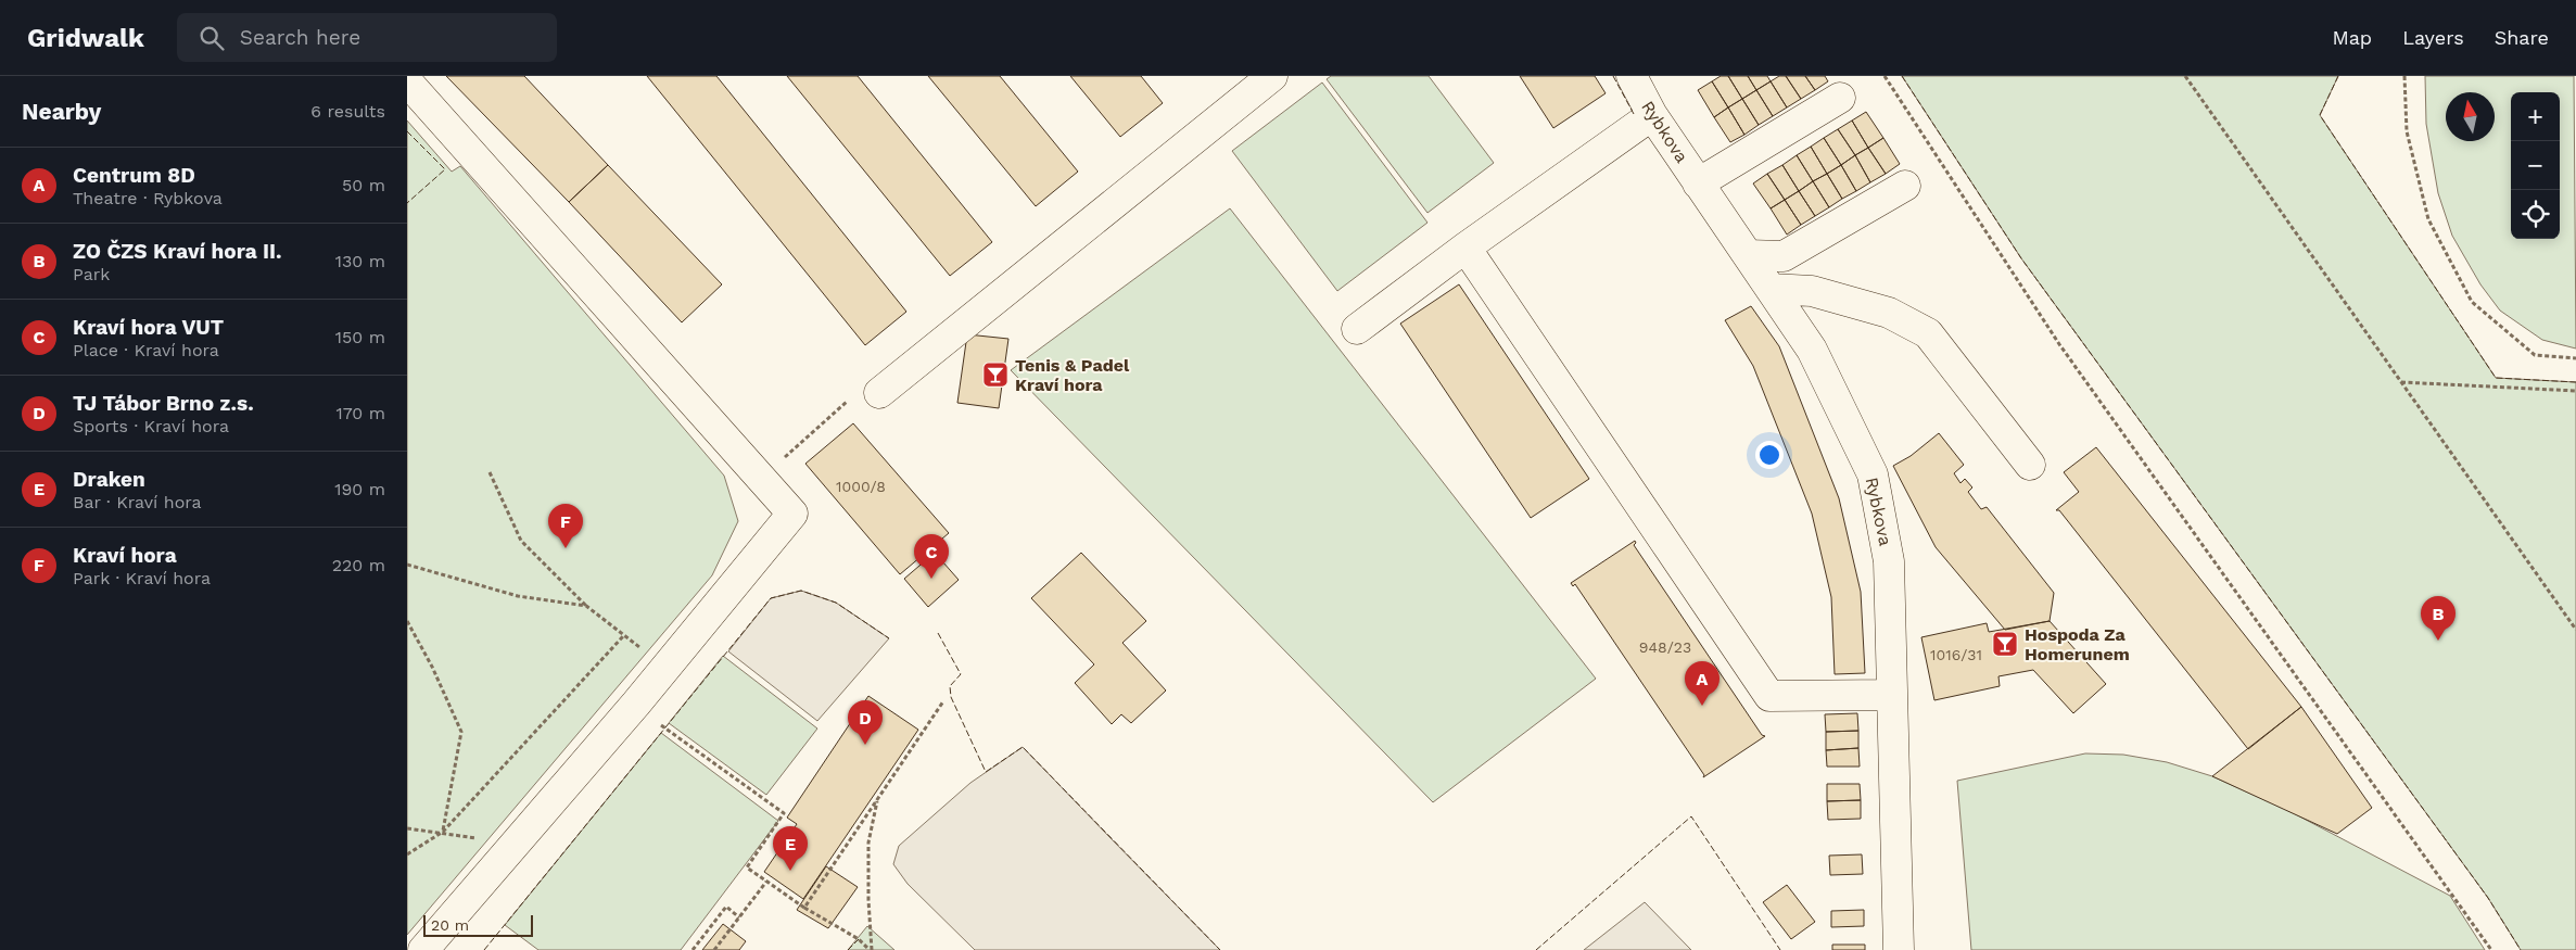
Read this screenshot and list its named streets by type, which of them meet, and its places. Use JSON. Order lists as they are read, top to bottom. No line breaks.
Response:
{"streets":{"street":["Rybkova"]},"places":{"bar":["Tenis & Padel Kraví hora","Hospoda Za Homerunem"]},"house_numbers":["1000/8","948/23","1016/31"],"scale_bar":"20 m","north":"top","page":{"header":"Gridwalk","search":"Search here","nav":["Map","Layers","Share"],"heading":["Nearby","6 results"],"map_buttons":["+","−"],"list":[{"mark":"A","name":"Centrum 8D","note":"Theatre · Rybkova","value":"50 m"},{"mark":"B","name":"ZO ČZS Kraví hora II.","note":"Park","value":"130 m"},{"mark":"C","name":"Kraví hora VUT","note":"Place · Kraví hora","value":"150 m"},{"mark":"D","name":"TJ Tábor Brno z.s.","note":"Sports · Kraví hora","value":"170 m"},{"mark":"E","name":"Draken","note":"Bar · Kraví hora","value":"190 m"},{"mark":"F","name":"Kraví hora","note":"Park · Kraví hora","value":"220 m"}],"pins":["F","C","B","A","D","E"],"scale":"20 m"}}
